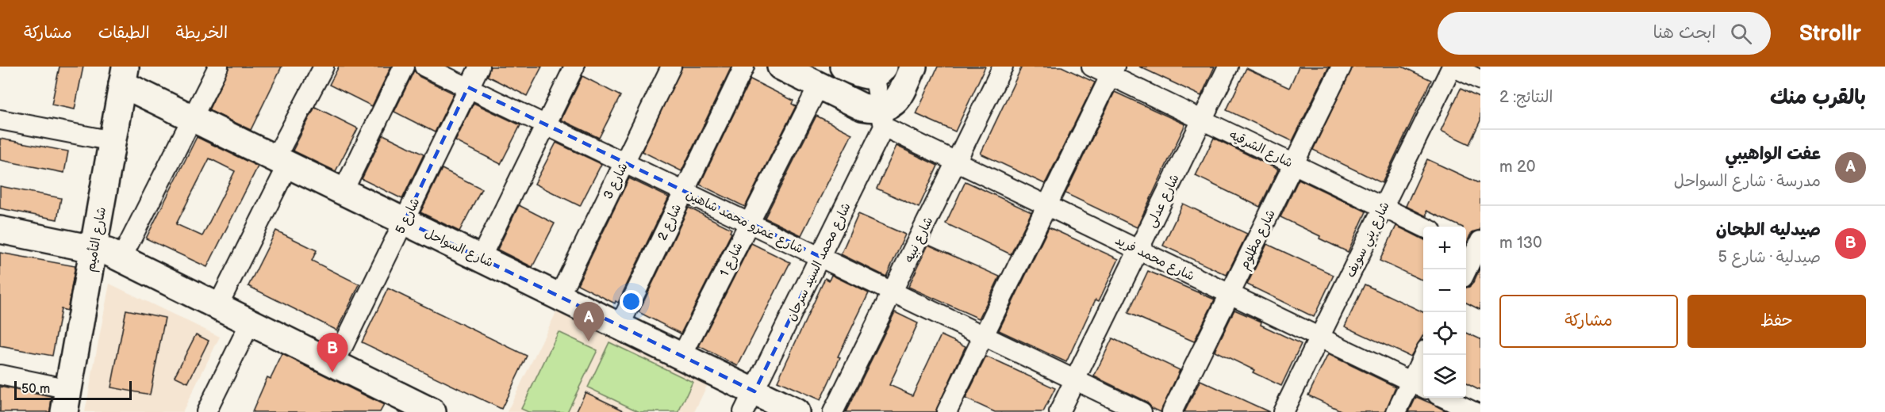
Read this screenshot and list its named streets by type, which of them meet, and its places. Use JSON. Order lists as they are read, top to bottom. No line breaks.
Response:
{"streets":{"street":["شارع الشرقيه","شارع 3","شارع عدلى","شارع 5","شارع عمرو محمد شاهين","شارع 2","شارع التأميم","شارع نبيه","شارع مظلوم","شارع بني سويف","شارع السواحل","شارع محمد فريد","شارع 1","شارع محمد السيد سرحان"]},"crossings":[["شارع الشرقيه","شارع عدلى"],["شارع الشرقيه","شارع مظلوم"],["شارع الشرقيه","شارع بني سويف"],["شارع 3","شارع عمرو محمد شاهين"],["شارع 3","شارع السواحل"],["شارع عدلى","شارع عمرو محمد شاهين"],["شارع عدلى","شارع محمد فريد"],["شارع 5","شارع عمرو محمد شاهين"],["شارع 5","شارع السواحل"],["شارع عمرو محمد شاهين","شارع 2"],["شارع عمرو محمد شاهين","شارع نبيه"],["شارع عمرو محمد شاهين","شارع 1"],["شارع عمرو محمد شاهين","شارع محمد السيد سرحان"],["شارع 2","شارع السواحل"],["شارع التأميم","شارع السواحل"],["شارع نبيه","شارع محمد فريد"],["شارع مظلوم","شارع محمد فريد"],["شارع بني سويف","شارع محمد فريد"],["شارع السواحل","شارع 1"],["شارع السواحل","شارع محمد السيد سرحان"],["شارع محمد فريد","شارع محمد السيد سرحان"]],"scale_bar":"50 m","page":{"header":"Strollr","search":"ابحث هنا","nav":["الخريطة","الطبقات","مشاركة"],"heading":["بالقرب منك","النتائج: 2"],"list":[{"mark":"A","name":"عفت الواهيبي","note":"مدرسة · شارع السواحل","value":"20 m"},{"mark":"B","name":"صيدليه الطحان","note":"صيدلية · شارع 5","value":"130 m"}],"map_buttons":["+","−"],"buttons":["حفظ","مشاركة"],"pins":["A","B"],"scale":"50 m"}}
